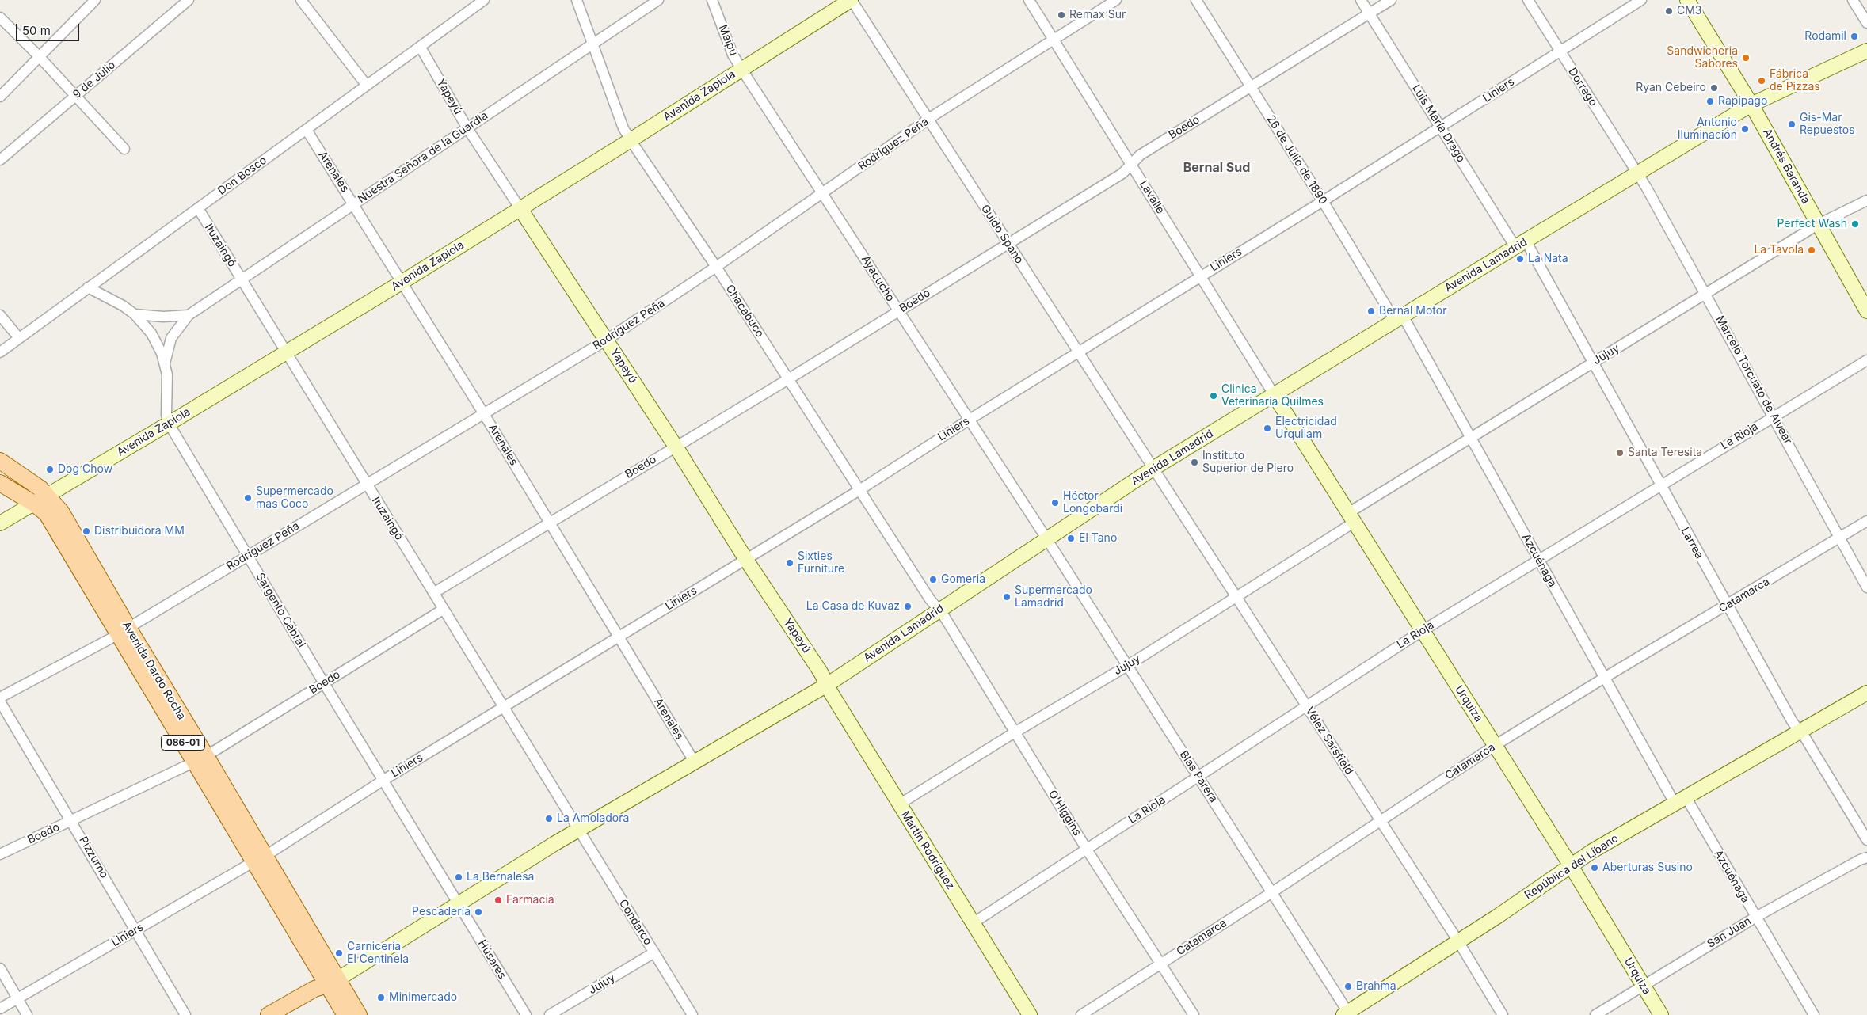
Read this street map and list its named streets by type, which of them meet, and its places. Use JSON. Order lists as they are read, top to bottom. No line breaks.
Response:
{"streets":{"main road":["Avenida Lamadrid","Avenida Dardo Rocha","086-01"],"street":["Maipú","9 de Julio","Dorrego","Liniers","Avenida Zapiola","Yapeyú","Luis María Drago","Boedo","Rodríguez Peña","Nuestra Señora de la Guardia","26 de Julio de 1890","Andrés Baranda","Arenales","Don Bosco","Lavalle","Guido Spano","Ituzaingó","Ayacucho","Chacabuco","Jujuy","Marcelo Torcuato de Alvear","La Rioja","Larrea","Azcuénaga","Catamarca","Sargento Cabral","Urquiza","Vélez Sarsfield","Blas Parera","O'Higgins","Martín Rodríguez","Pizzurno","República del Líbano","Condarco","San Juan","Húsares"]},"crossings":[["Maipú","Avenida Zapiola"],["Maipú","Ayacucho"],["Dorrego","Liniers"],["Dorrego","Avenida Lamadrid"],["Dorrego","Marcelo Torcuato de Alvear"],["Liniers","Yapeyú"],["Liniers","Luis María Drago"],["Liniers","26 de Julio de 1890"],["Liniers","Arenales"],["Liniers","Lavalle"],["Liniers","Guido Spano"],["Liniers","Ituzaingó"],["Liniers","Ayacucho"],["Liniers","Chacabuco"],["Liniers","Sargento Cabral"],["Liniers","Avenida Dardo Rocha"],["Liniers","Pizzurno"],["Avenida Zapiola","Yapeyú"],["Avenida Zapiola","Arenales"],["Avenida Zapiola","Guido Spano"],["Avenida Zapiola","Ituzaingó"],["Avenida Zapiola","Ayacucho"],["Avenida Zapiola","Chacabuco"],["Avenida Zapiola","Sargento Cabral"],["Avenida Zapiola","Avenida Dardo Rocha"],["Yapeyú","Boedo"],["Yapeyú","Rodríguez Peña"],["Yapeyú","Nuestra Señora de la Guardia"],["Yapeyú","Don Bosco"],["Yapeyú","Avenida Lamadrid"],["Yapeyú","Martín Rodríguez"],["Luis María Drago","Boedo"],["Luis María Drago","Avenida Lamadrid"],["Luis María Drago","Larrea"],["Boedo","26 de Julio de 1890"],["Boedo","Arenales"],["Boedo","Lavalle"],["Boedo","Guido Spano"],["Boedo","Ituzaingó"],["Boedo","Ayacucho"],["Boedo","Chacabuco"],["Boedo","Sargento Cabral"],["Boedo","Avenida Dardo Rocha"],["Boedo","Pizzurno"],["Rodríguez Peña","Arenales"],["Rodríguez Peña","Lavalle"],["Rodríguez Peña","Guido Spano"],["Rodríguez Peña","Ituzaingó"],["Rodríguez Peña","Ayacucho"],["Rodríguez Peña","Chacabuco"],["Rodríguez Peña","Sargento Cabral"],["Rodríguez Peña","Avenida Dardo Rocha"],["Nuestra Señora de la Guardia","Arenales"],["Nuestra Señora de la Guardia","Ituzaingó"],["Nuestra Señora de la Guardia","Chacabuco"],["Nuestra Señora de la Guardia","Sargento Cabral"],["26 de Julio de 1890","Avenida Lamadrid"],["26 de Julio de 1890","Azcuénaga"],["Andrés Baranda","Avenida Lamadrid"],["Andrés Baranda","Jujuy"],["Arenales","Don Bosco"],["Arenales","Avenida Lamadrid"],["Don Bosco","Ituzaingó"],["Don Bosco","Sargento Cabral"],["Lavalle","Avenida Lamadrid"],["Lavalle","Urquiza"],["Guido Spano","Avenida Lamadrid"],["Guido Spano","Vélez Sarsfield"],["Ituzaingó","Avenida Lamadrid"],["Ituzaingó","Condarco"],["Avenida Lamadrid","Ayacucho"],["Avenida Lamadrid","Chacabuco"],["Avenida Lamadrid","Marcelo Torcuato de Alvear"],["Avenida Lamadrid","Larrea"],["Avenida Lamadrid","Azcuénaga"],["Avenida Lamadrid","Sargento Cabral"],["Avenida Lamadrid","Avenida Dardo Rocha"],["Avenida Lamadrid","Urquiza"],["Avenida Lamadrid","Vélez Sarsfield"],["Avenida Lamadrid","086-01"],["Avenida Lamadrid","Blas Parera"],["Avenida Lamadrid","O'Higgins"],["Avenida Lamadrid","Martín Rodríguez"],["Avenida Lamadrid","Condarco"],["Avenida Lamadrid","Húsares"],["Ayacucho","Blas Parera"],["Chacabuco","O'Higgins"],["Jujuy","Marcelo Torcuato de Alvear"],["Jujuy","Larrea"],["Jujuy","Azcuénaga"],["Jujuy","Urquiza"],["Jujuy","Vélez Sarsfield"],["Jujuy","Blas Parera"],["Jujuy","O'Higgins"],["Jujuy","Martín Rodríguez"],["Jujuy","Condarco"],["Marcelo Torcuato de Alvear","La Rioja"],["Marcelo Torcuato de Alvear","Catamarca"],["La Rioja","Larrea"],["La Rioja","Azcuénaga"],["La Rioja","Urquiza"],["La Rioja","Vélez Sarsfield"],["La Rioja","Blas Parera"],["La Rioja","O'Higgins"],["La Rioja","Martín Rodríguez"],["Larrea","Catamarca"],["Larrea","República del Líbano"],["Azcuénaga","Catamarca"],["Azcuénaga","República del Líbano"],["Azcuénaga","San Juan"],["Catamarca","Urquiza"],["Catamarca","Vélez Sarsfield"],["Catamarca","Blas Parera"],["Catamarca","O'Higgins"],["Sargento Cabral","Húsares"],["Avenida Dardo Rocha","086-01"],["Urquiza","República del Líbano"],["Urquiza","San Juan"],["Vélez Sarsfield","República del Líbano"],["Blas Parera","República del Líbano"]],"districts":["Bernal Sud"],"places":["CM3","Remax Sur","Rodamil","Sandwicheria Sabores","Fábrica de Pizzas","Ryan Cebeiro","Rapipago","Gis-Mar Repuestos","Antonio Iluminación","Perfect Wash","La Tavola","La Nata","Bernal Motor","Clinica Veterinaria Quilmes","Electricidad Urquilam","Santa Teresita","Instituto Superior de Piero","Dog Chow","Supermercado mas Coco","Héctor Longobardi","Distribuidora MM","El Tano","Sixties Furniture","Gomeria","Supermercado Lamadrid","La Casa de Kuvaz","La Amoladora","Aberturas Susino","La Bernalesa","Farmacia","Pescadería","Carnicería El Centinela","Brahma","Minimercado"],"scale_bar":"50 m"}
